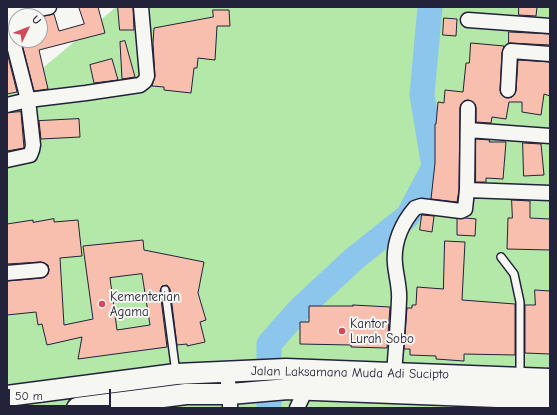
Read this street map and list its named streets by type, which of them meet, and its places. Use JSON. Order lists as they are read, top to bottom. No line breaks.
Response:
{"streets":{"main road":["Jalan Laksamana Muda Adi Sucipto"]},"places":["Kementerian Agama","Kantor Lurah Sobo"],"scale_bar":"50 m","north":"top right"}
